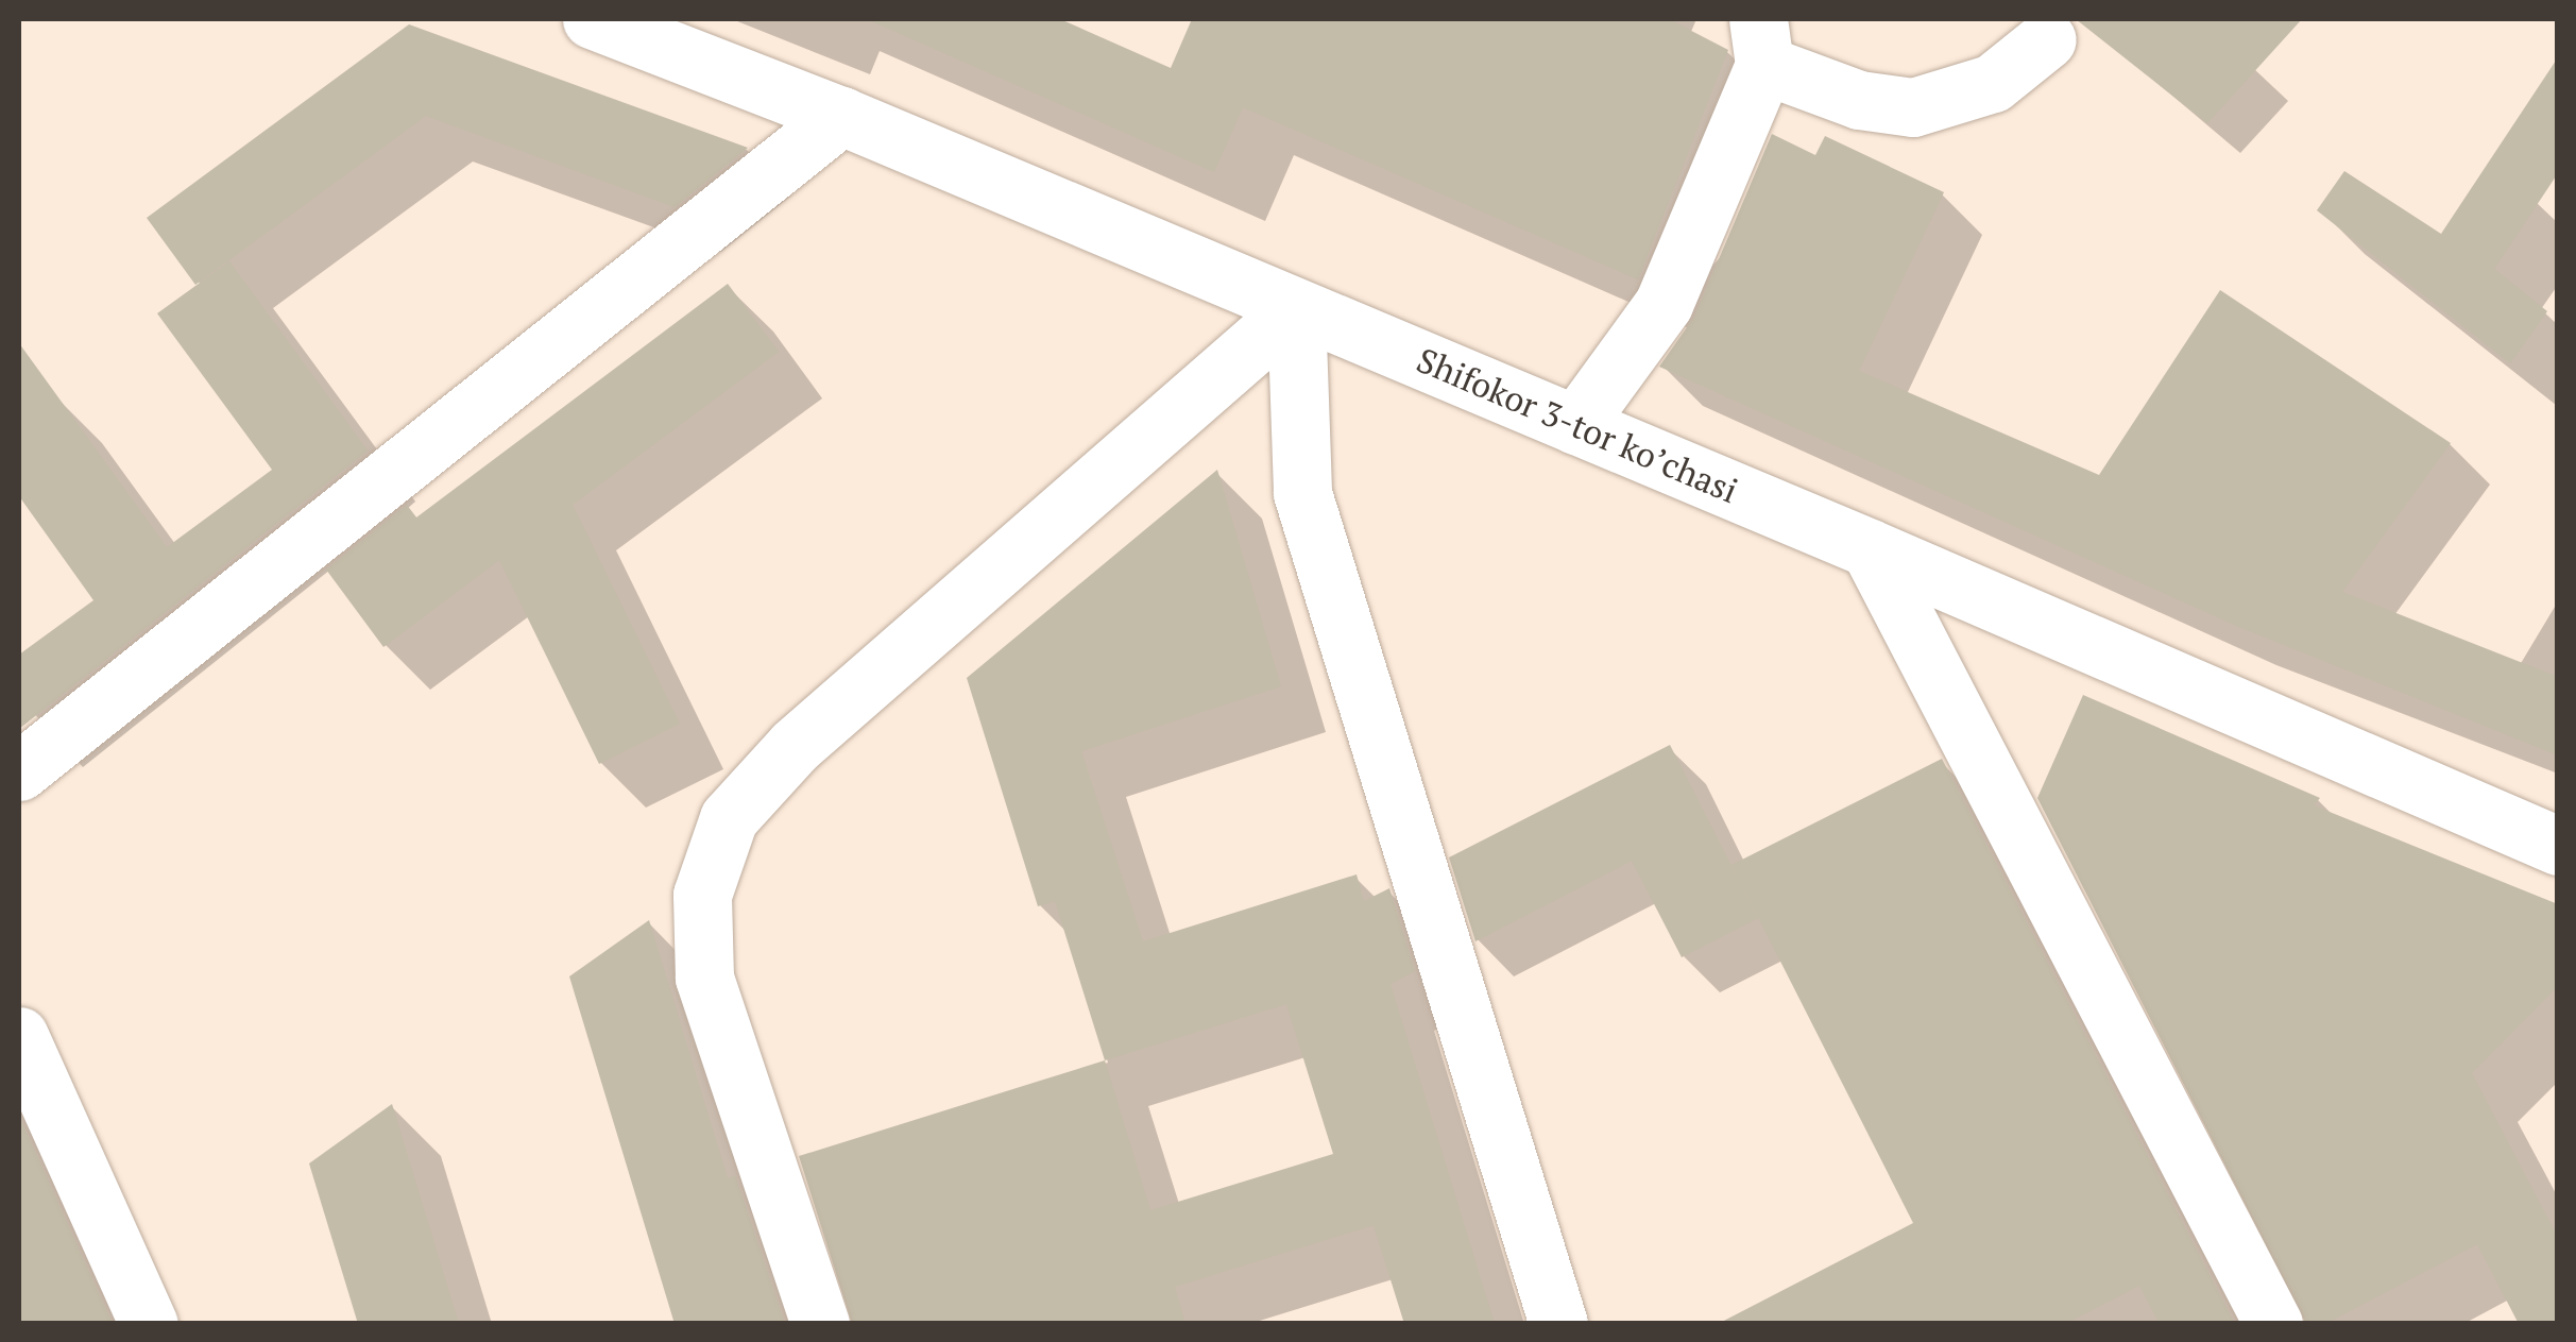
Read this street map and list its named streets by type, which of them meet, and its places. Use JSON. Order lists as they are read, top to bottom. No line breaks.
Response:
{"streets":{"street":["Shifokor 3-tor koʼchasi"]}}
